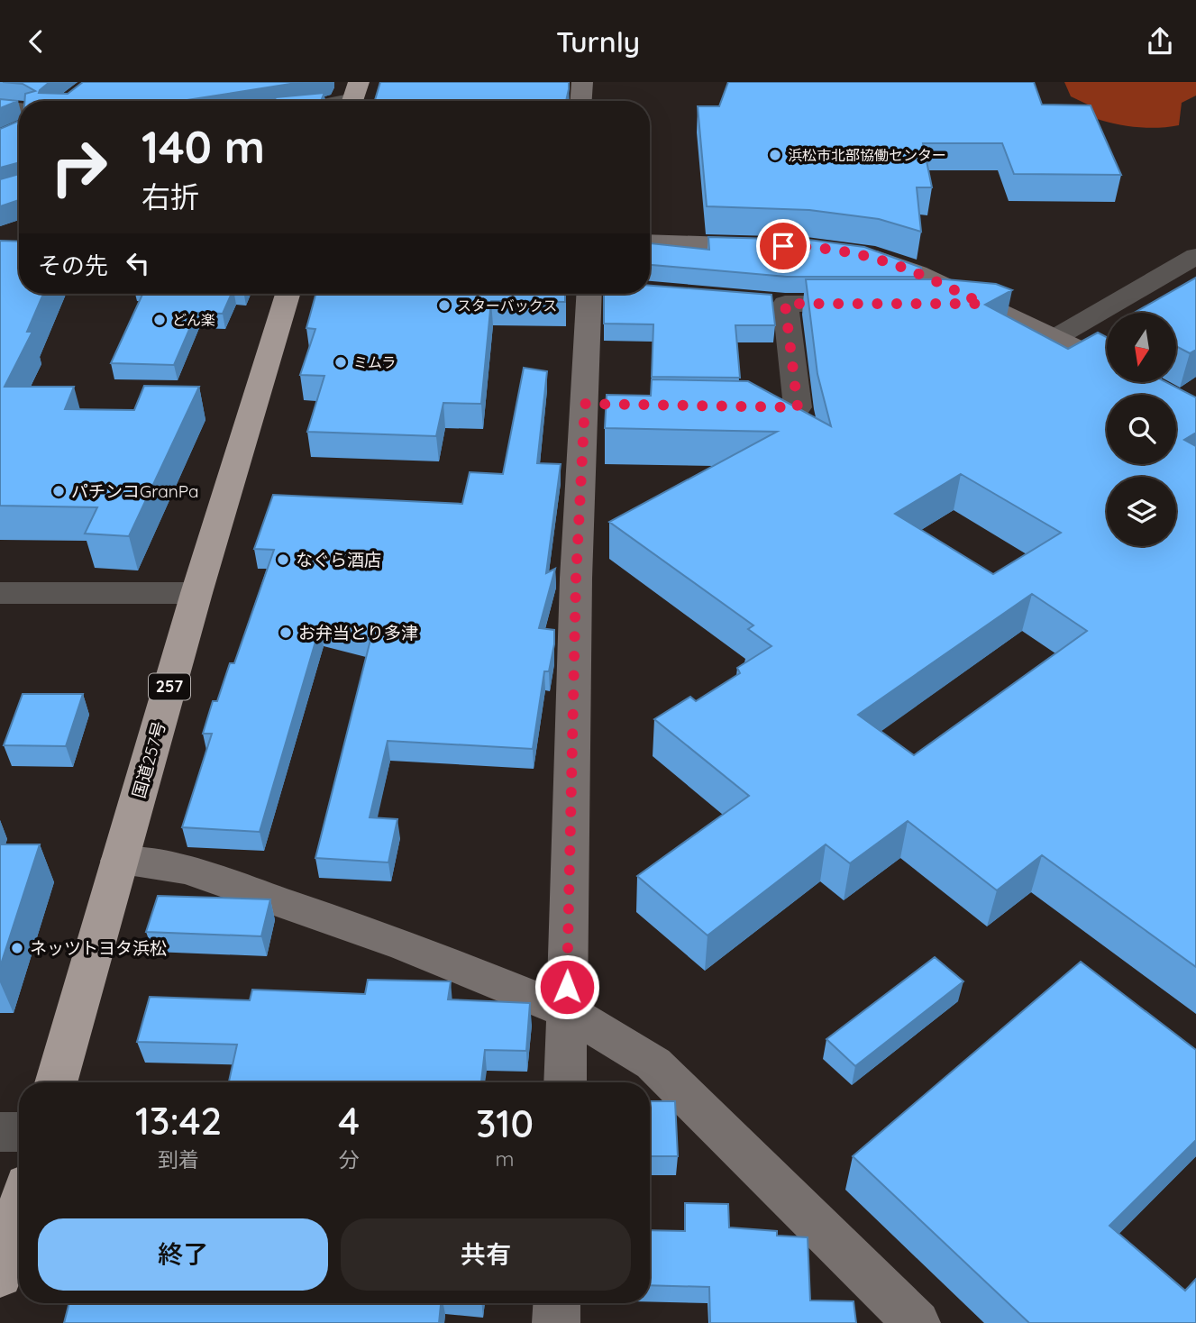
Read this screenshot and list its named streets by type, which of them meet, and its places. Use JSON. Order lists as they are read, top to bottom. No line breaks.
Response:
{"streets":{"highway":["257","国道257号"]},"places":["浜松市北部協働センター","スターバックス","どん楽","ミムラ","パチンコGranPa","なぐら酒店","お弁当とり多津","ネッツトヨタ浜松"],"north":"bottom","page":{"header":"Turnly","turn":["140 m","右折"],"then":"その先","eta":["13:42","到着","4","分","310","m"],"buttons":["終了","共有"]}}
